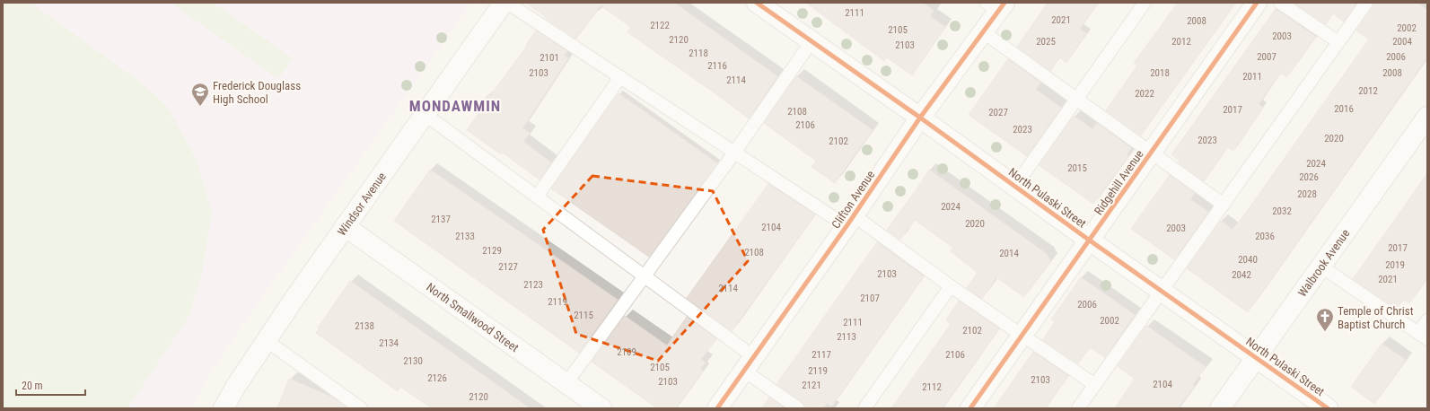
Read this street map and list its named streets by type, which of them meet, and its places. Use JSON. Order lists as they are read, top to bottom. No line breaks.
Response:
{"streets":{"street":["Ridgehill Avenue","North Pulaski Street","Clifton Avenue","Windsor Avenue","Walbrook Avenue","North Smallwood Street"]},"crossings":[["Ridgehill Avenue","North Pulaski Street"],["North Pulaski Street","Clifton Avenue"],["North Pulaski Street","Walbrook Avenue"],["Windsor Avenue","North Smallwood Street"]],"districts":["MONDAWMIN"],"places":{"school or university":["Frederick Douglass High School"],"church":["Temple of Christ Baptist Church"]},"house_numbers":["2111","2021","2008","2122","2002","2105","2003","2120","2025","2012","2004","2103","2118","2007","2006","2101","2116","2103","2018","2008","2011","2114","2012","2022","2016","2017","2108","2027","2106","2023","2020","2023","2102","2024","2015","2026","2028","2024","2032","2137","2020","2104","2003","2133","2036","2017","2129","2108","2014","2040","2019","2127","2103","2042","2021","2123","2114","2107","2119","2006","2115","2002","2111","2138","2102","2113","2134","2109","2117","2106","2130","2105","2119","2126","2103","2103","2104","2121","2112","2120"],"scale_bar":"20 m"}
